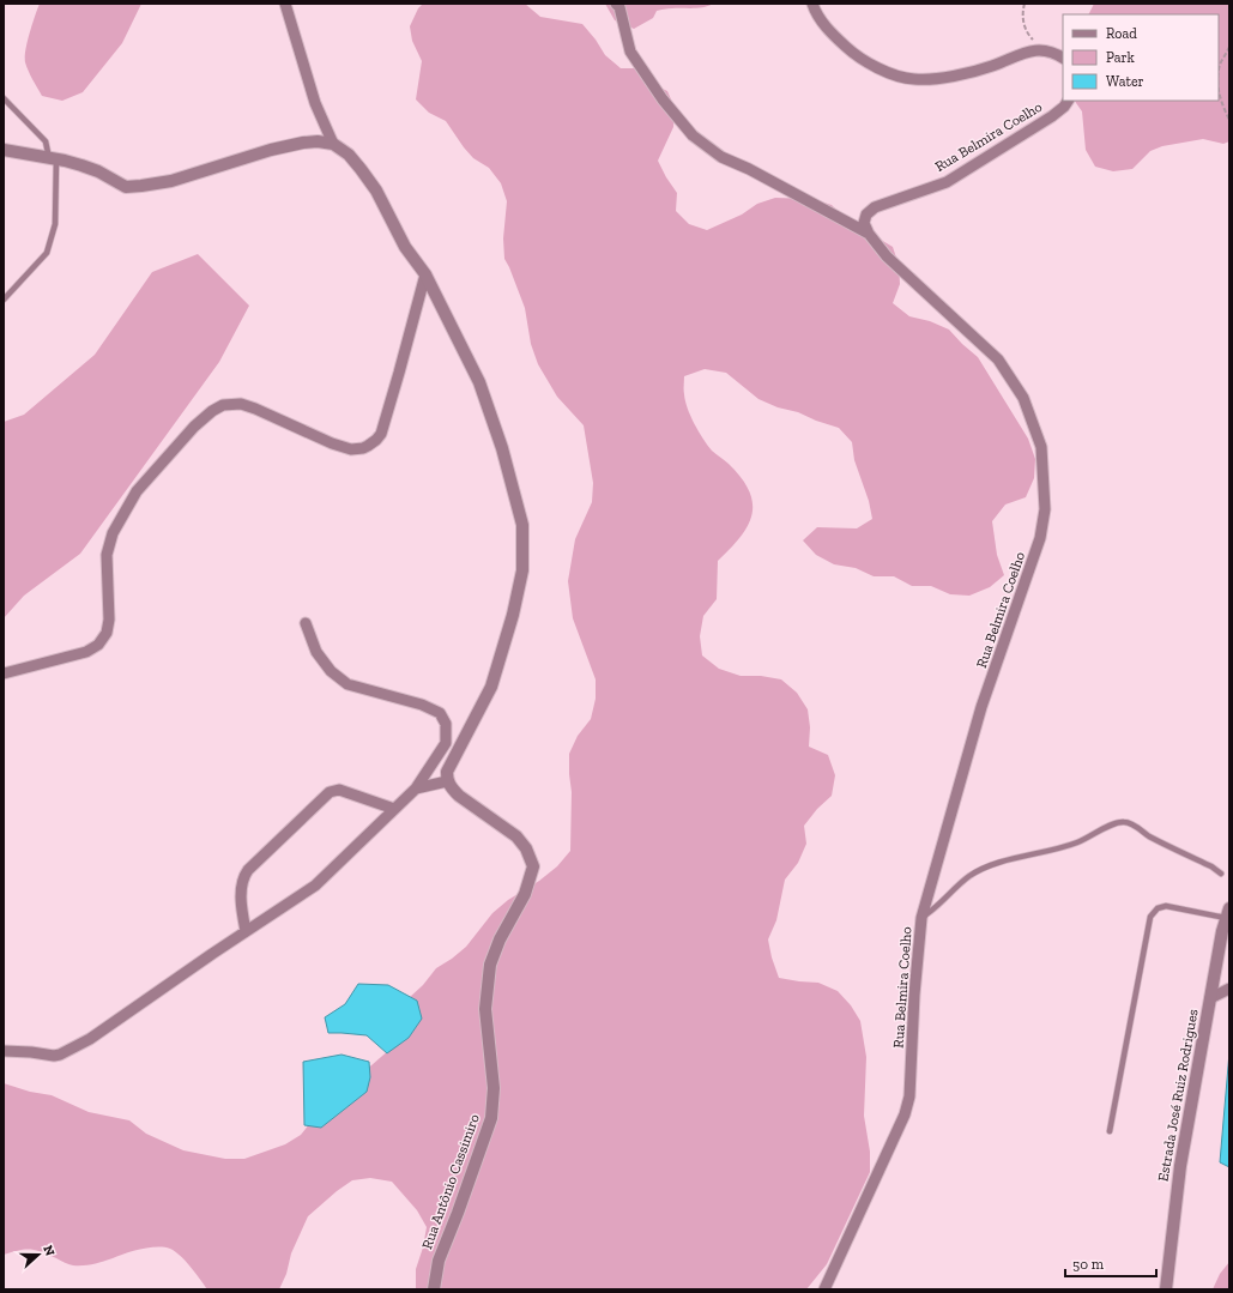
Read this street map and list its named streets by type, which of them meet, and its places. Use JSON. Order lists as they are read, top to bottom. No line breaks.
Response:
{"streets":{"street":["Rua Belmira Coelho","Estrada José Ruiz Rodrigues","Rua Antônio Cassimiro"]},"legend":["Road","Park","Water"],"scale_bar":"50 m","north":"right"}
